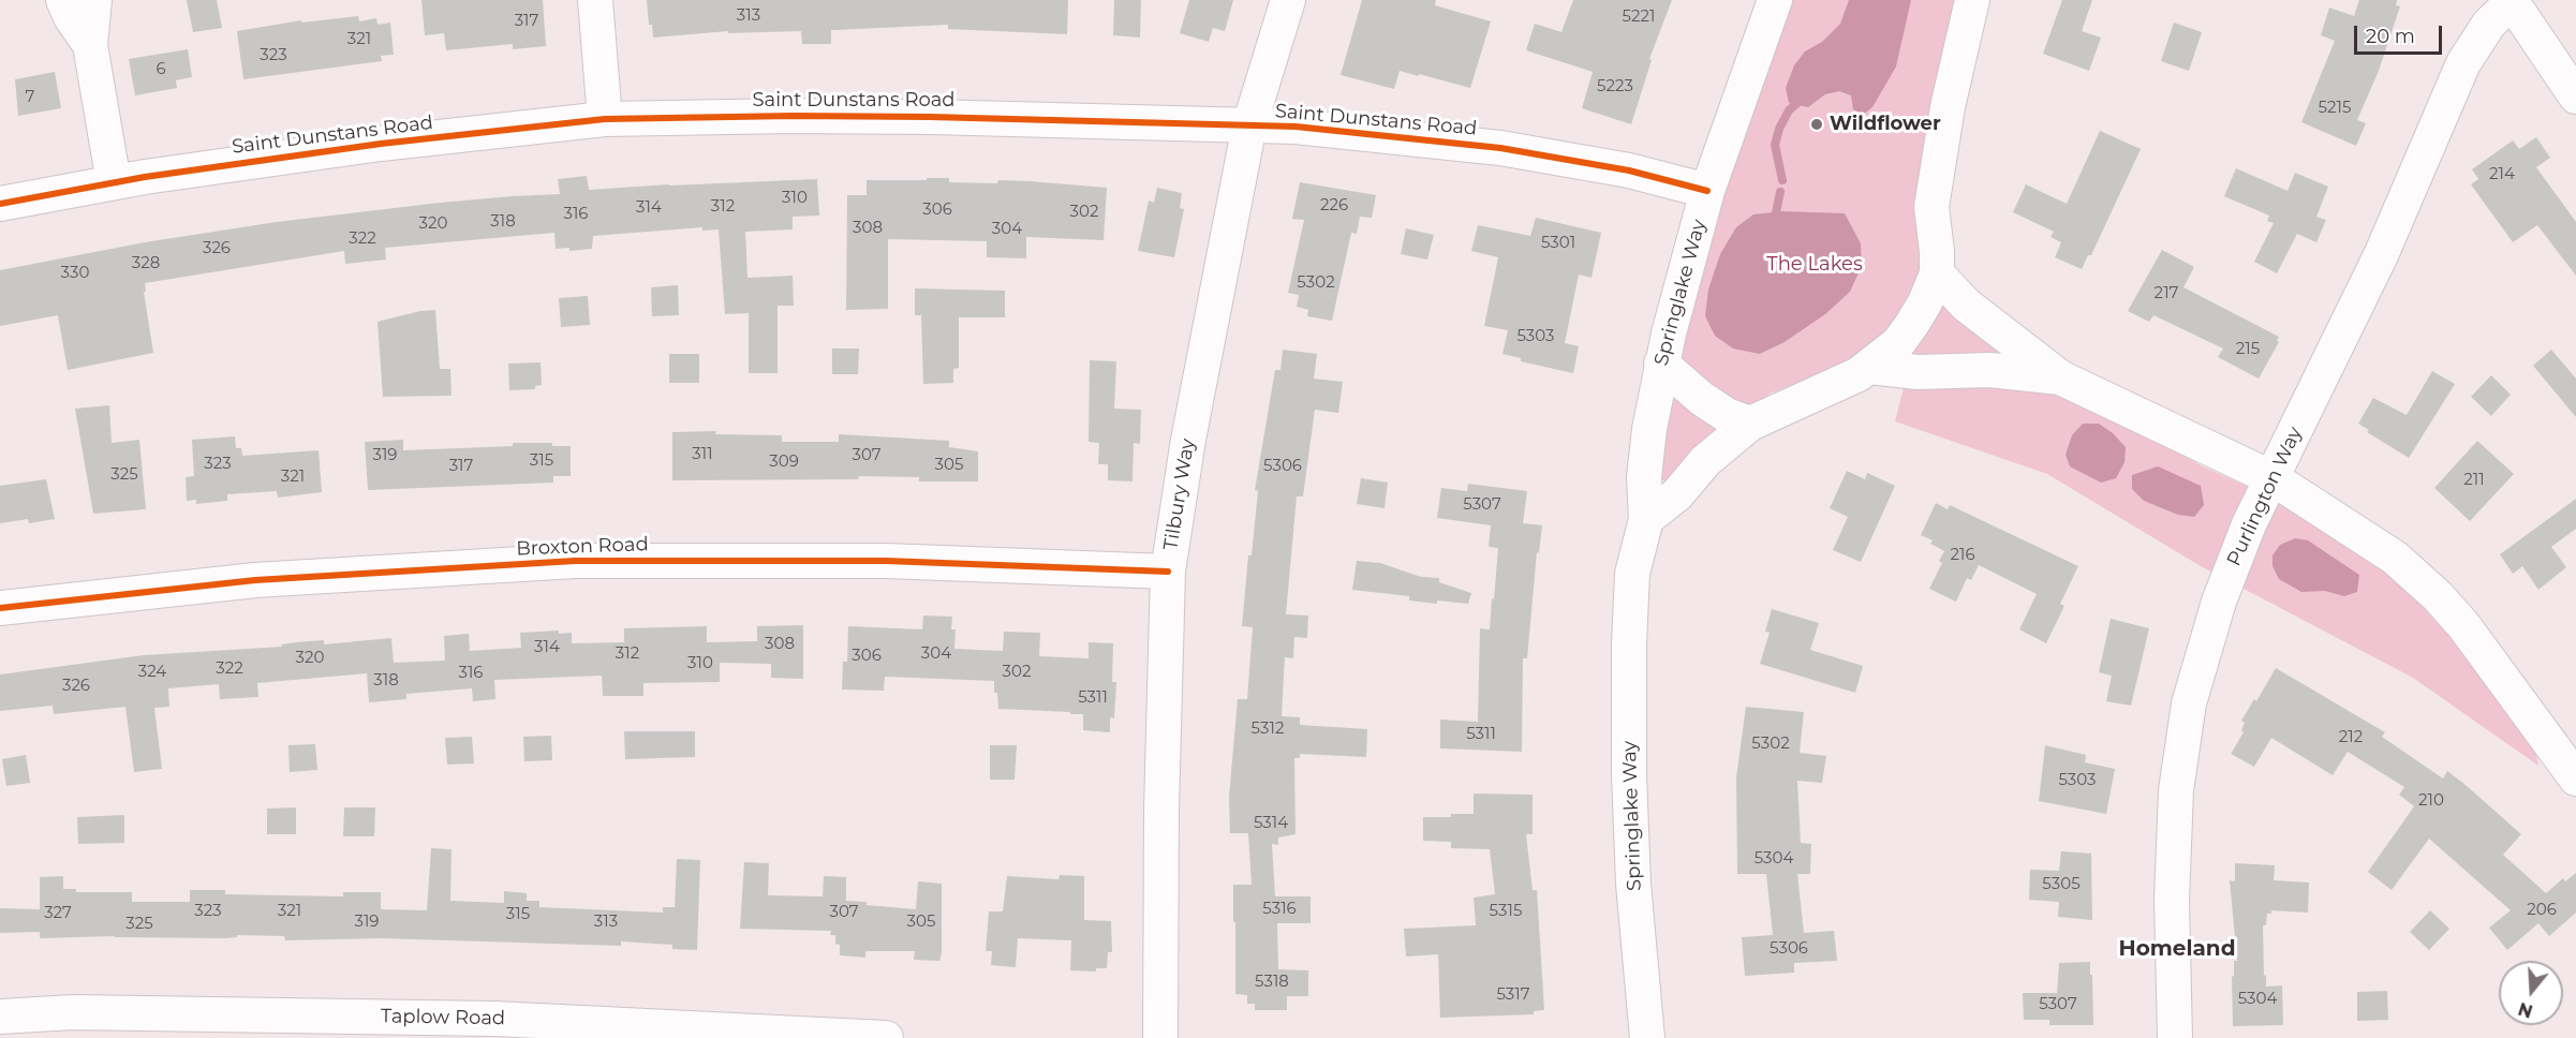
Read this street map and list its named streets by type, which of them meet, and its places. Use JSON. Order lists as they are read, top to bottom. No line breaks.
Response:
{"streets":{"street":["Saint Dunstans Road","Springlake Way","Tilbury Way","Purlington Way","Broxton Road","Taplow Road"]},"crossings":[["Saint Dunstans Road","Springlake Way"],["Saint Dunstans Road","Tilbury Way"],["Tilbury Way","Broxton Road"]],"districts":["Homeland"],"parks":["The Lakes"],"places":["Wildflower"],"house_numbers":["313","5221","317","321","323","6","5223","7","5215","214","310","226","312","314","306","302","316","318","320","308","304","322","5301","326","328","330","5302","217","5303","215","311","319","307","315","309","323","305","317","5306","325","321","211","5307","216","308","314","312","304","306","320","310","322","324","302","316","318","326","5311","5312","5311","212","5302","5303","210","5314","5304","5305","5316","206","323","321","5315","307","327","315","319","313","305","325","5306","5318","5317","5304","5307"],"scale_bar":"20 m","north":"bottom"}
